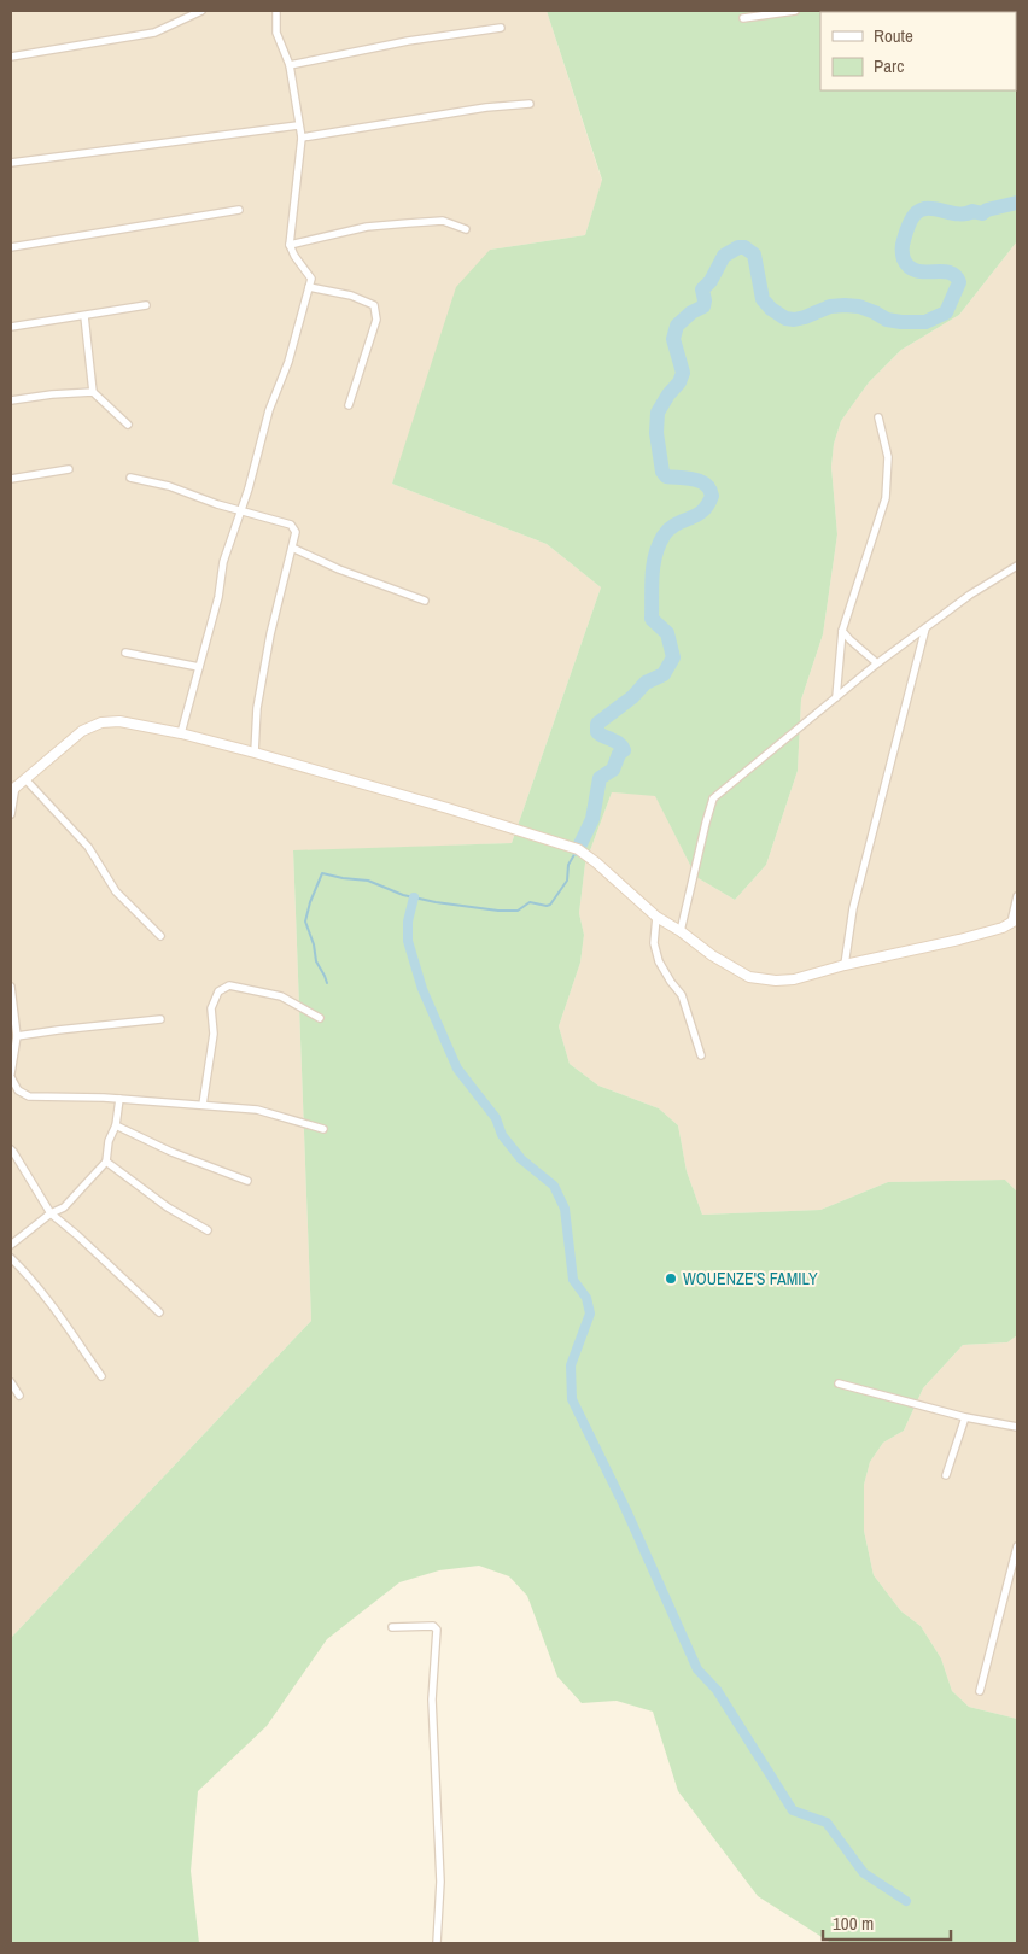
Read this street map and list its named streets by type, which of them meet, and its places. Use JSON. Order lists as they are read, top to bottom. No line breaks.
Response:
{"places":["WOUENZE'S FAMILY"],"legend":["Route","Parc"],"scale_bar":"100 m"}
